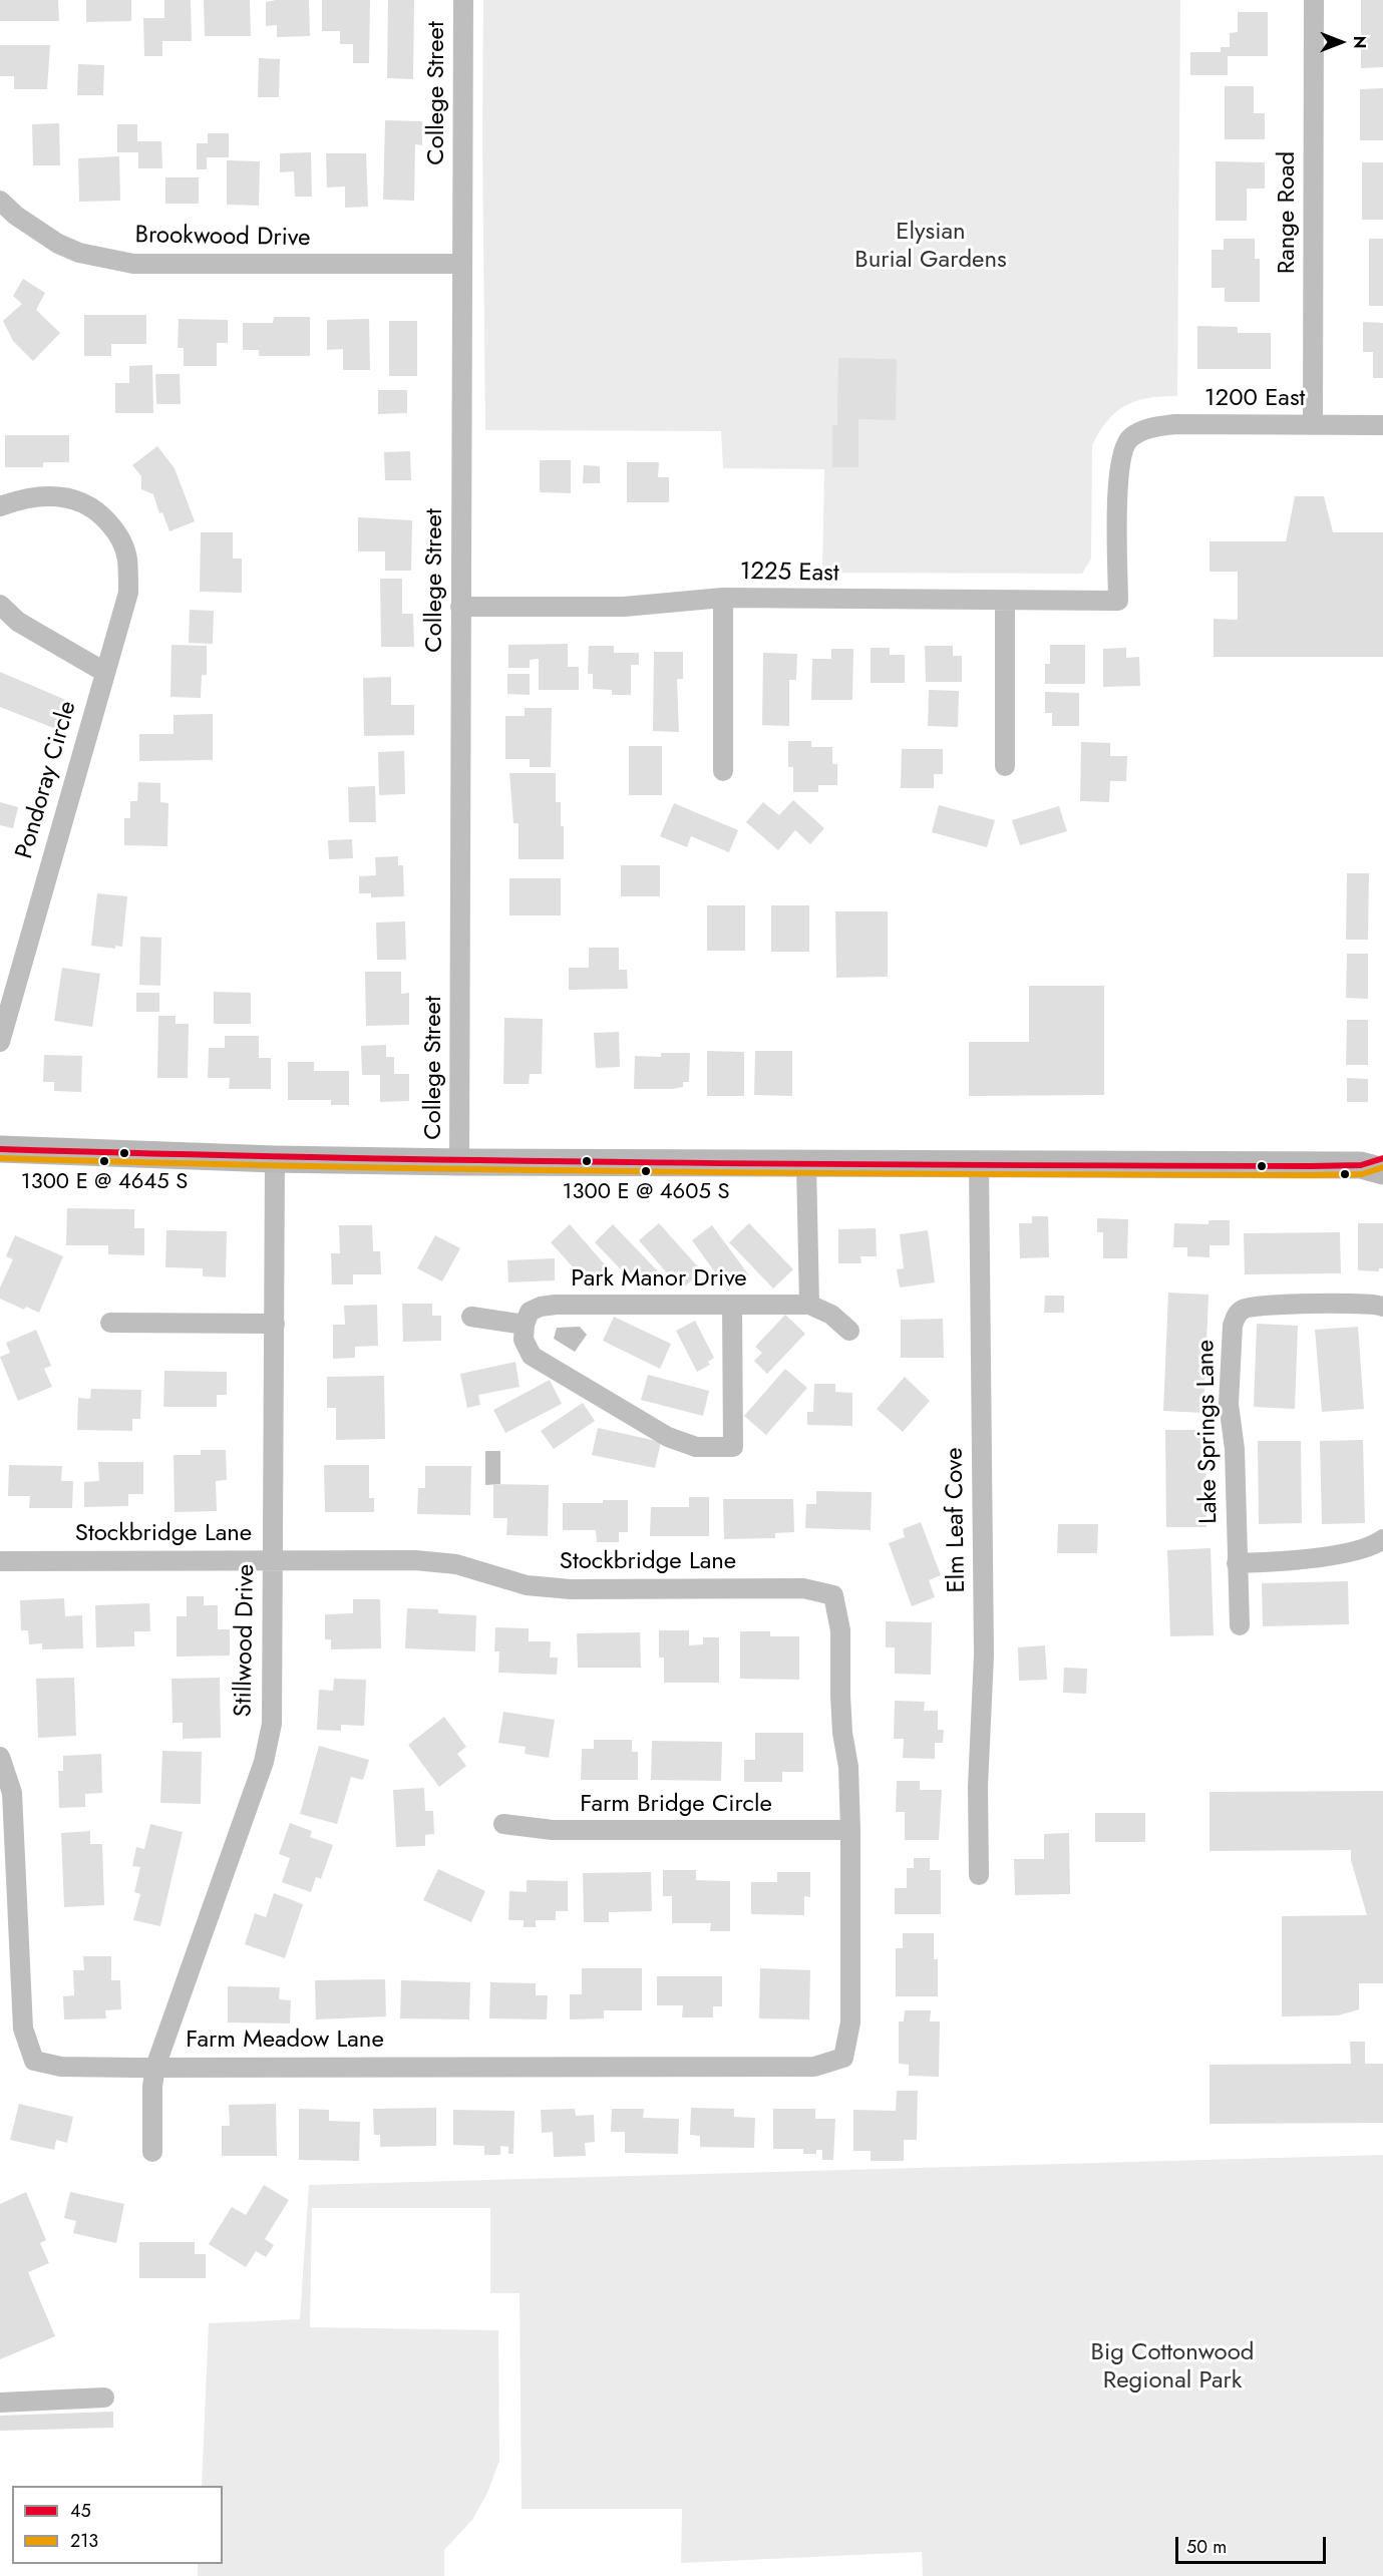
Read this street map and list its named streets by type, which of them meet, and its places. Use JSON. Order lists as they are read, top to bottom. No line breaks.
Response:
{"streets":{"street":["College Street","Range Road","Brookwood Drive","1200 East","1225 East","Pondoray Circle","Park Manor Drive","Lake Springs Lane","Elm Leaf Cove","Stockbridge Lane","Stillwood Drive","Farm Bridge Circle","Farm Meadow Lane"]},"crossings":[["College Street","Brookwood Drive"],["College Street","1225 East"],["Range Road","1200 East"],["1200 East","1225 East"],["Stockbridge Lane","Stillwood Drive"],["Stockbridge Lane","Farm Bridge Circle"],["Stockbridge Lane","Farm Meadow Lane"],["Stillwood Drive","Farm Meadow Lane"]],"parks":["Elysian Burial Gardens","Big Cottonwood Regional Park"],"places":["1300 E @ 4645 S","1300 E @ 4605 S"],"lines":["transit line 45","transit line 213"],"legend":["45","213"],"scale_bar":"50 m","north":"right"}
